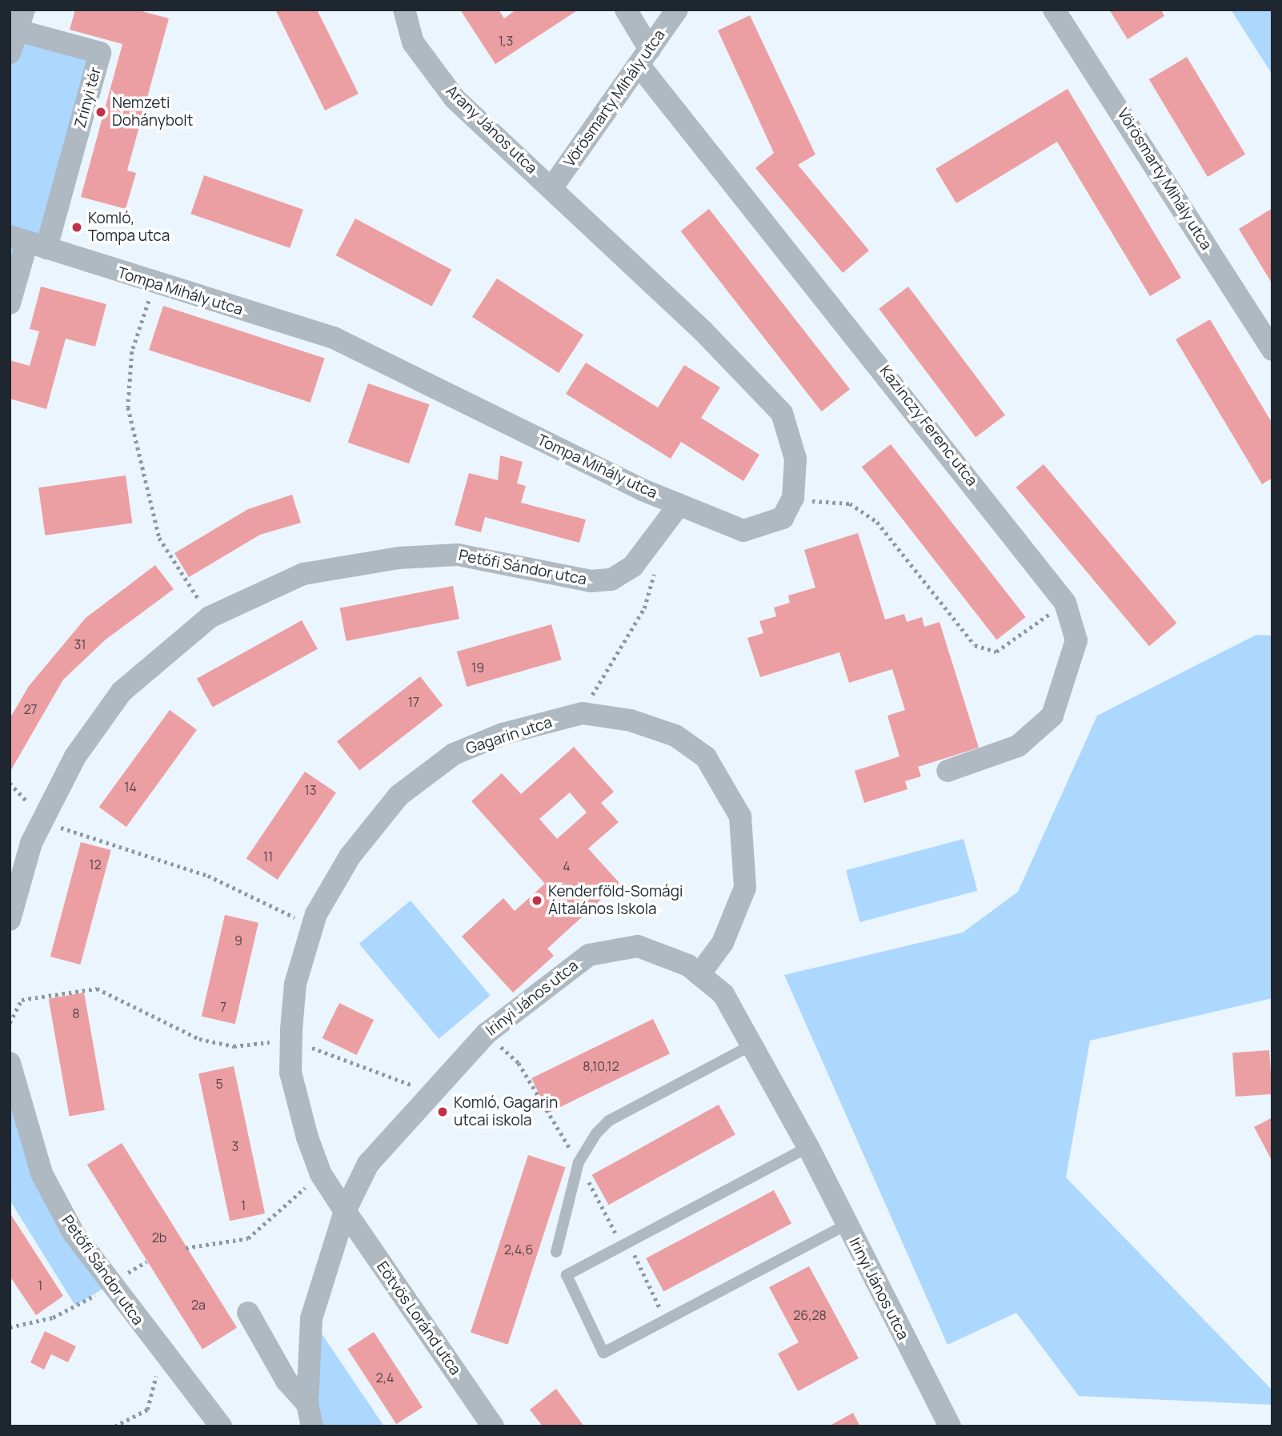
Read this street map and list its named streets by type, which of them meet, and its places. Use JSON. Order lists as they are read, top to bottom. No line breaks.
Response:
{"streets":{"street":["Zrínyi tér","Vörösmarty Mihály utca","Arany János utca","Tompa Mihály utca","Kazinczy Ferenc utca","Petőfi Sándor utca","Gagarin utca","Irinyi János utca","Eötvös Loránd utca"]},"crossings":[["Zrínyi tér","Tompa Mihály utca"],["Vörösmarty Mihály utca","Arany János utca"],["Vörösmarty Mihály utca","Tompa Mihály utca"],["Vörösmarty Mihály utca","Kazinczy Ferenc utca"],["Arany János utca","Tompa Mihály utca"],["Tompa Mihály utca","Petőfi Sándor utca"],["Gagarin utca","Irinyi János utca"],["Gagarin utca","Eötvös Loránd utca"],["Irinyi János utca","Eötvös Loránd utca"]],"places":["Nemzeti Dohánybolt","Komló, Tompa utca","Kenderföld-Somági Általános Iskola","Komló, Gagarin utcai iskola"],"house_numbers":["1,3","31","19","17","27","14","13","11","12","4","9","7","8","8,10,12","5","3","1","2b","2,4,6","1","2a","26,28","2,4"]}
